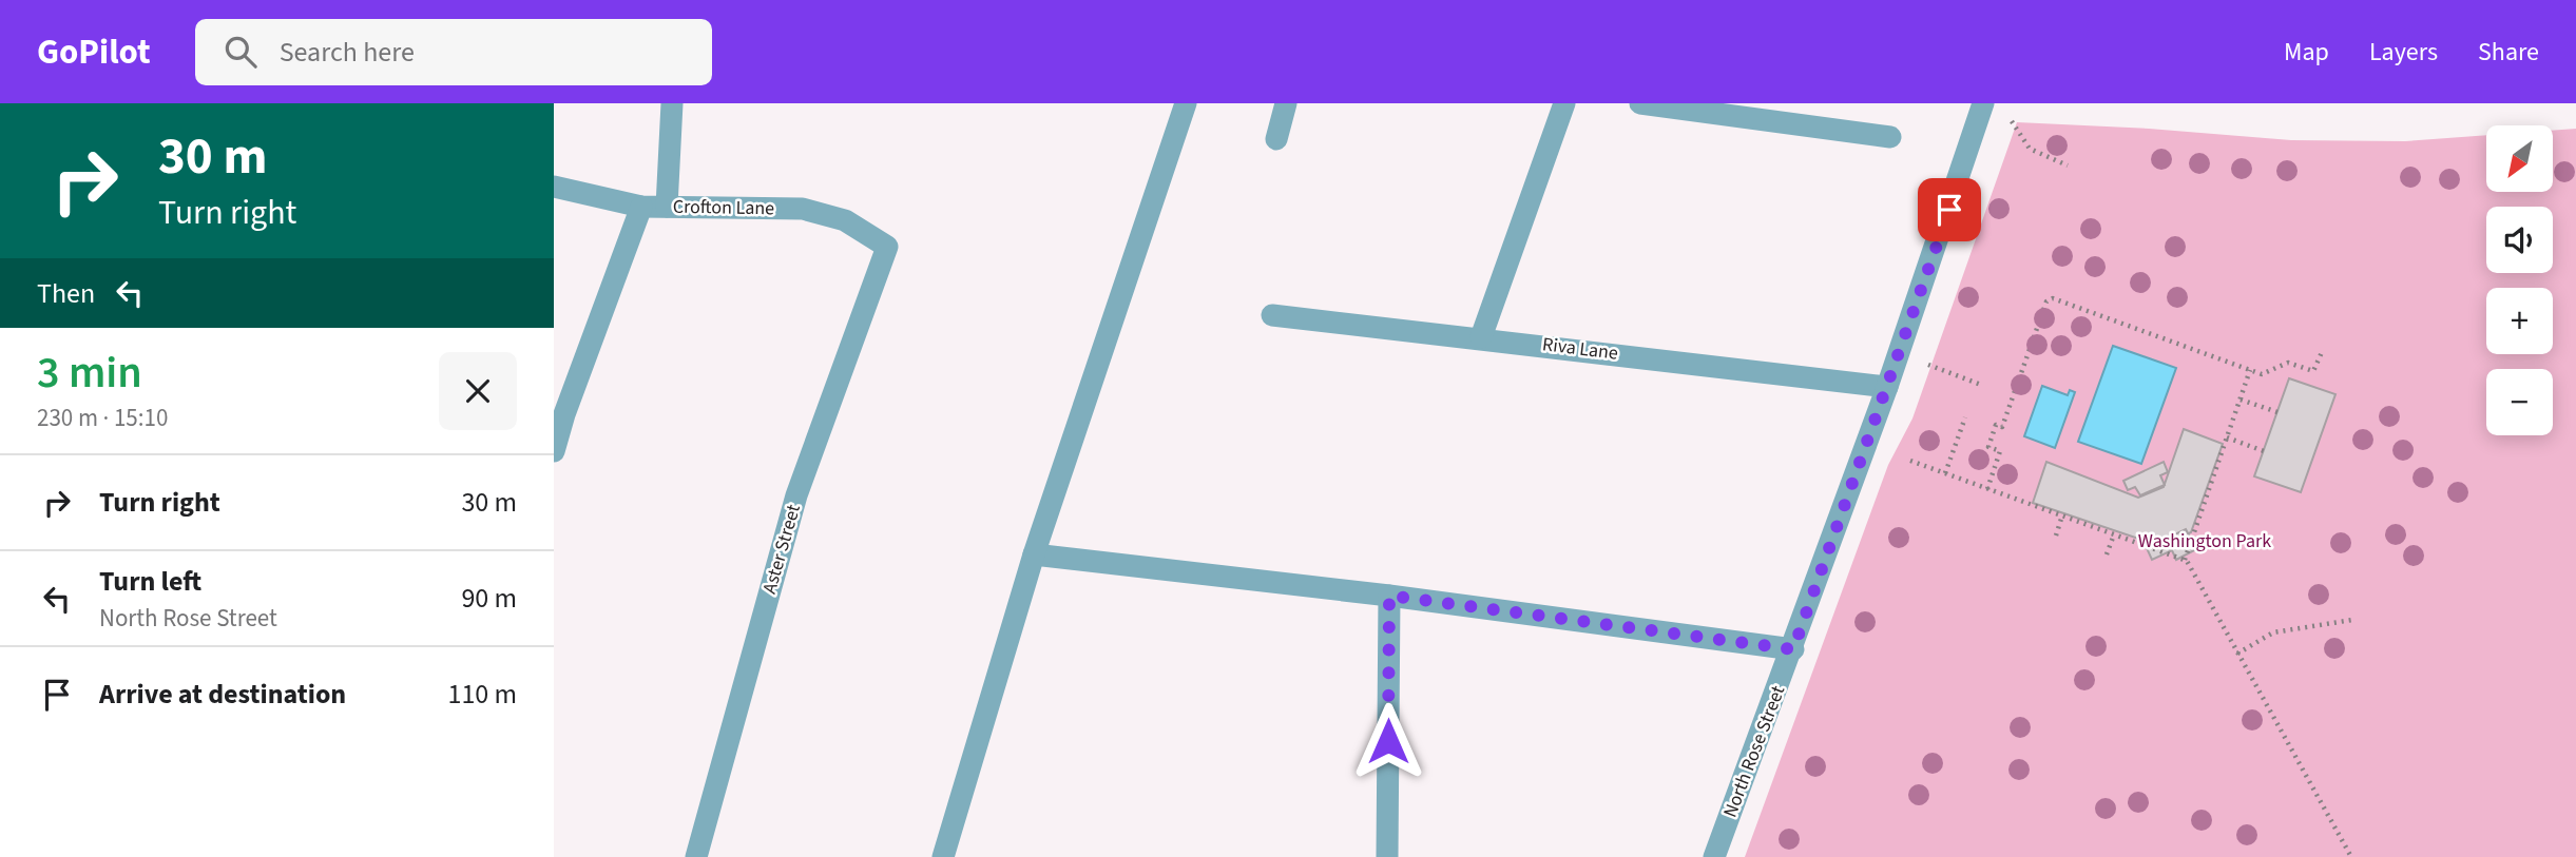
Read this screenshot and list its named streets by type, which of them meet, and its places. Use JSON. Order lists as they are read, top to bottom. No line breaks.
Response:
{"streets":{"street":["Crofton Lane","Riva Lane","Aster Street","North Rose Street"]},"crossings":[["Crofton Lane","Aster Street"],["Riva Lane","North Rose Street"]],"parks":["Washington Park"],"north":"bottom left","page":{"header":"GoPilot","search":"Search here","nav":["Map","Layers","Share"],"turn":["30 m","Turn right"],"map_buttons":["+","−"],"then":"Then","heading":["3 min","230 m · 15:10"],"list":[{"name":"Turn right","value":"30 m"},{"name":"Turn left","note":"North Rose Street","value":"90 m"},{"name":"Arrive at destination","value":"110 m"}]}}
